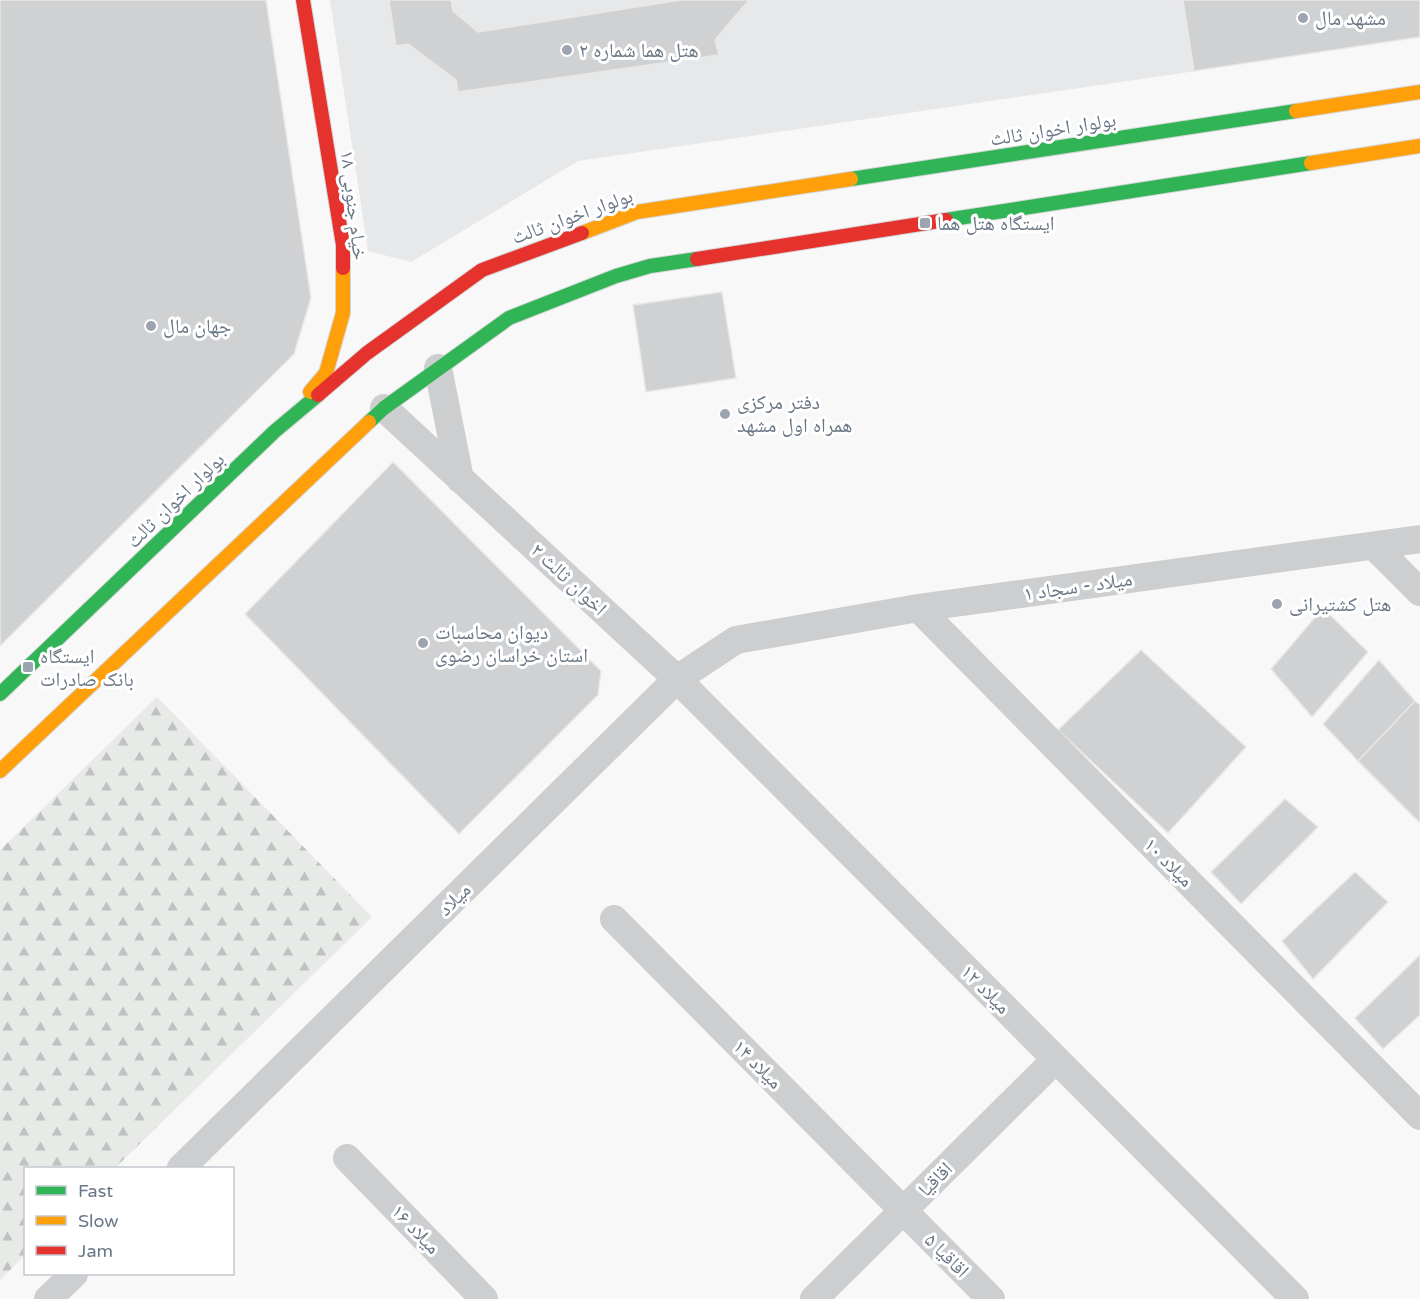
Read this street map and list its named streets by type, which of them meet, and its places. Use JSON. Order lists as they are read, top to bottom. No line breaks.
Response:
{"streets":{"street":["بولوار اخوان ثالث","خیام جنوبی ۱۸","اخوان ثالث ۲","میلاد - سجاد ۱","میلاد ۱۰","میلاد","میلاد ۱۲","میلاد ۱۴","اقاقیا","میلاد ۱۶","اقاقیا ۵"]},"crossings":[["بولوار اخوان ثالث","خیام جنوبی ۱۸"],["اخوان ثالث ۲","میلاد"],["اخوان ثالث ۲","میلاد ۱۲"],["میلاد - سجاد ۱","میلاد ۱۰"],["میلاد - سجاد ۱","میلاد"],["میلاد","میلاد ۱۲"],["میلاد ۱۲","اقاقیا"],["میلاد ۱۴","اقاقیا"],["میلاد ۱۴","اقاقیا ۵"],["اقاقیا","اقاقیا ۵"]],"places":{"other":["مشهد مال","هتل هما شماره ۲","جهان مال","دفتر مرکزی همراه اول مشهد","هتل کشتیرانی","دیوان محاسبات استان خراسان رضوی"],"transit":["ایستگاه هتل هما","ایستگاه بانک صادرات"]},"legend":["Fast","Slow","Jam"]}
